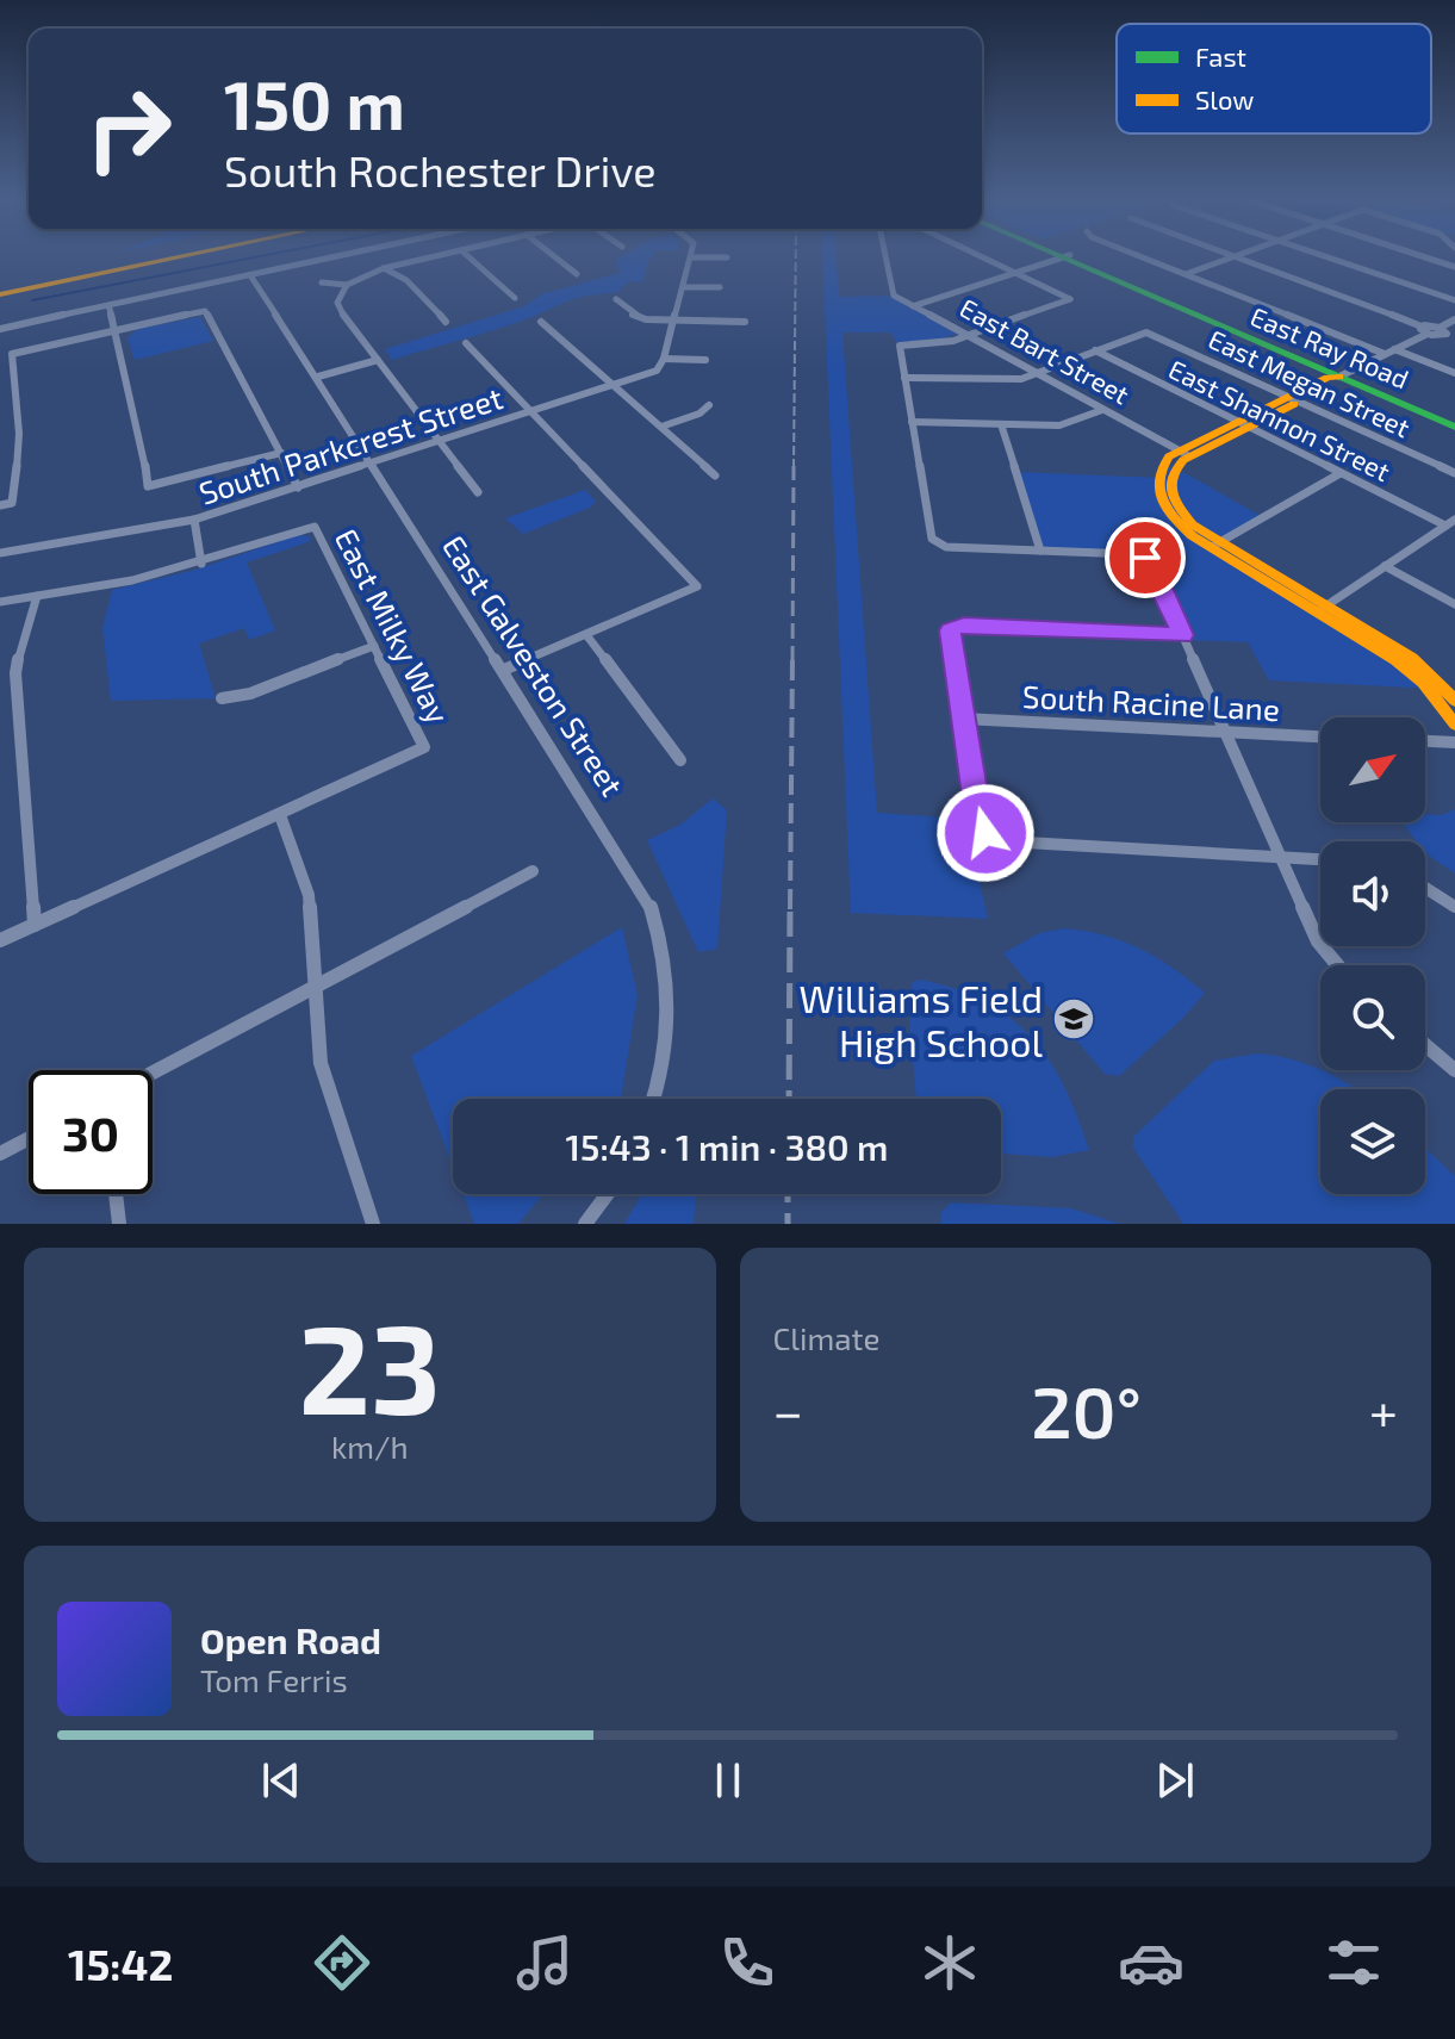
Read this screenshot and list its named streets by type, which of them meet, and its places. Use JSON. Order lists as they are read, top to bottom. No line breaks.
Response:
{"streets":{"main road":["East Ray Road"],"street":["East Bart Street","East Megan Street","East Shannon Street","South Parkcrest Street","East Milky Way","East Galveston Street","South Racine Lane"]},"crossings":[["East Megan Street","East Shannon Street"],["South Parkcrest Street","East Galveston Street"]],"places":{"school or university":["Williams Field High School"]},"legend":["Fast","Slow"],"north":"top right","page":{"turn":["150 m","South Rochester Drive"],"limit":"30","trip":"15:43 · 1 min · 380 m","tile":[["23","km/h"],"Climate"],"heat":["−","20°","+"],"song":["Open Road","Tom Ferris"],"tabs":"15:42"}}
